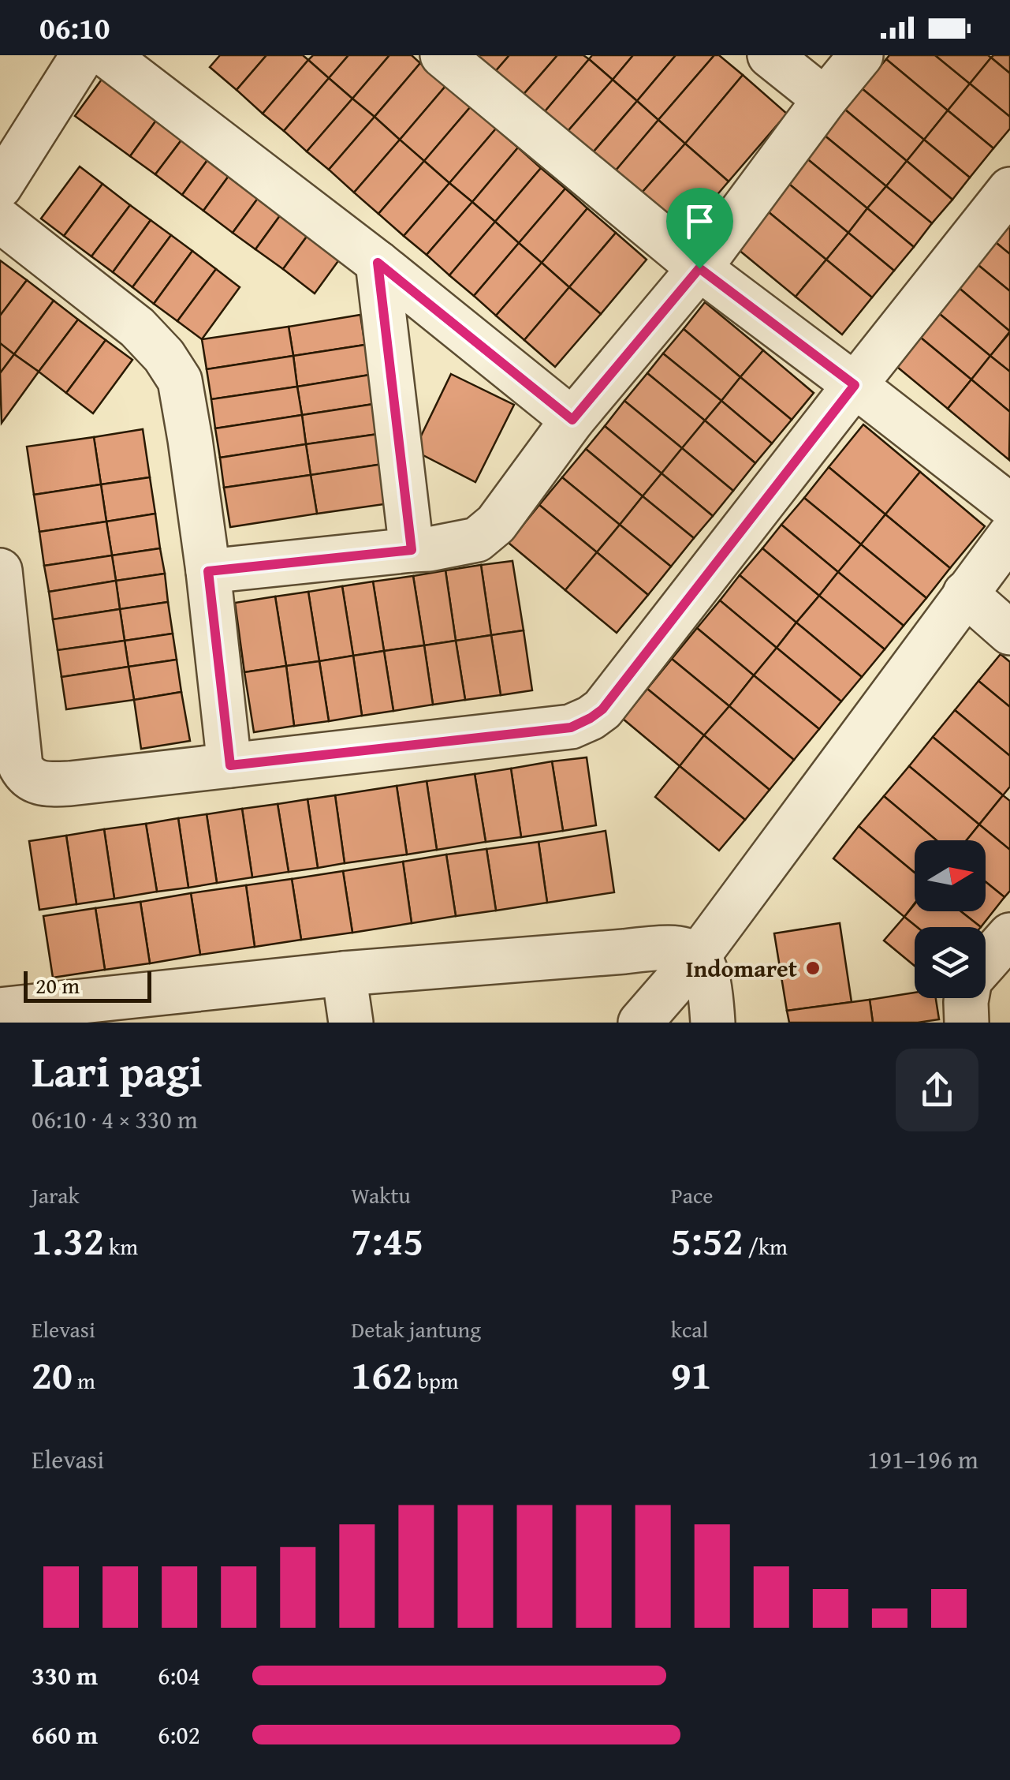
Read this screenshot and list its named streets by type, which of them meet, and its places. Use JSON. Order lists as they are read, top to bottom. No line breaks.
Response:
{"places":["Indomaret"],"scale_bar":"20 m","north":"right","page":{"status":"06:10","scale":"20 m","heading":["Lari pagi","06:10 · 4 × 330 m"],"stats":[["Jarak","1.32 km"],["Waktu","7:45"],["Pace","5:52 /km"],["Elevasi","20 m"],["Detak jantung","162 bpm"],["kcal","91"]],"chart":["Elevasi","191–196 m"],"list":[{"name":"330 m","note":"6:04"},{"name":"660 m","note":"6:02"}]}}
